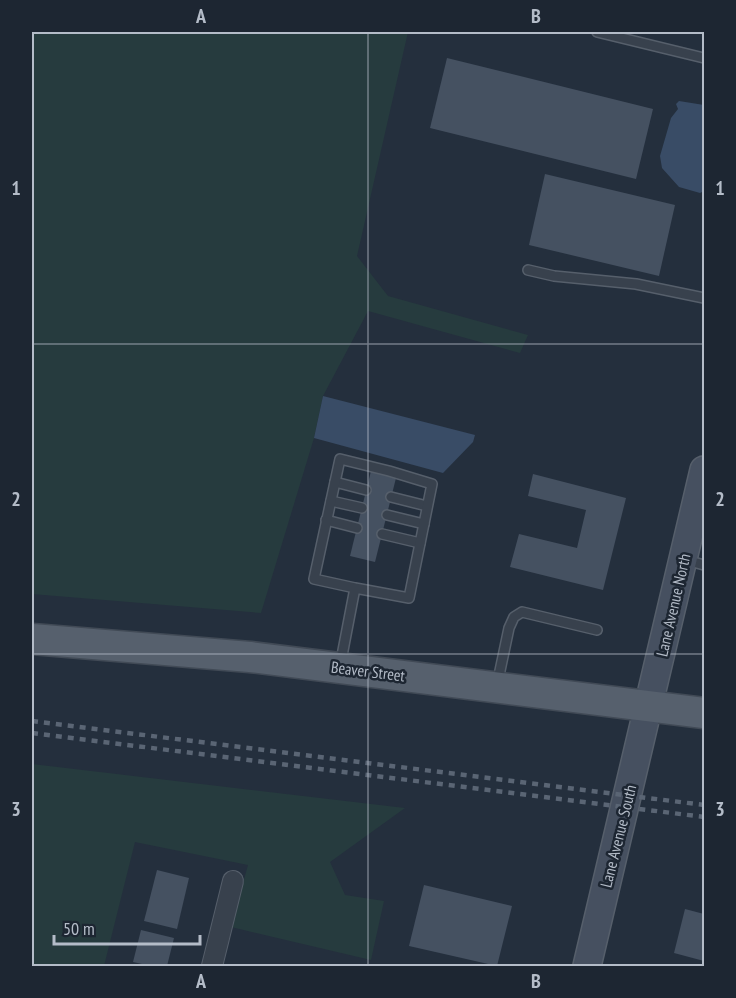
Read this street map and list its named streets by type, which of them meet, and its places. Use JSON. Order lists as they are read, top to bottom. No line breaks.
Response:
{"streets":{"main road":["Lane Avenue North","Beaver Street","Lane Avenue South"]},"crossings":[["Lane Avenue North","Beaver Street"],["Lane Avenue North","Lane Avenue South"],["Beaver Street","Lane Avenue South"]],"scale_bar":"50 m","grid":{"columns":["A","B"],"rows":["1","2","3"]}}
